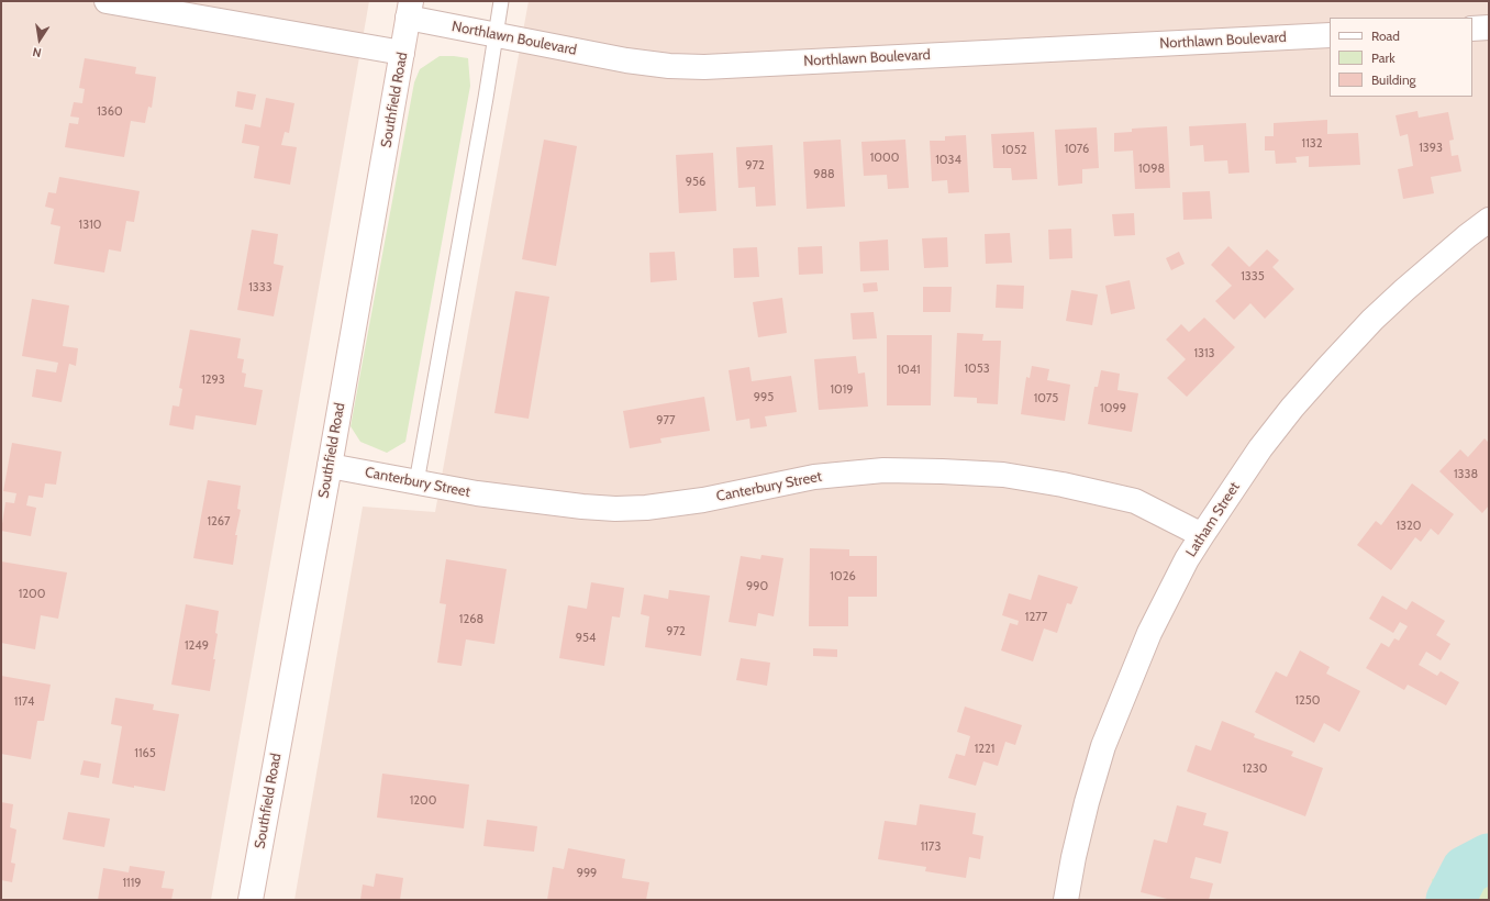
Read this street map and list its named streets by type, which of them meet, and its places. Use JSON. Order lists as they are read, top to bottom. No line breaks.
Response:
{"streets":{"street":["Northlawn Boulevard","Southfield Road","Canterbury Street","Latham Street"]},"crossings":[["Northlawn Boulevard","Southfield Road"],["Southfield Road","Canterbury Street"],["Canterbury Street","Latham Street"]],"house_numbers":["1360","1132","1393","1076","1052","1000","1034","972","1098","988","956","1310","1335","1333","1313","1053","1041","1293","1019","995","1075","1099","977","1338","1267","1320","1026","990","1200","1277","1268","972","954","1249","1250","1174","1221","1165","1230","1200","1173","999","1119"],"legend":["Road","Park","Building"],"north":"bottom"}
